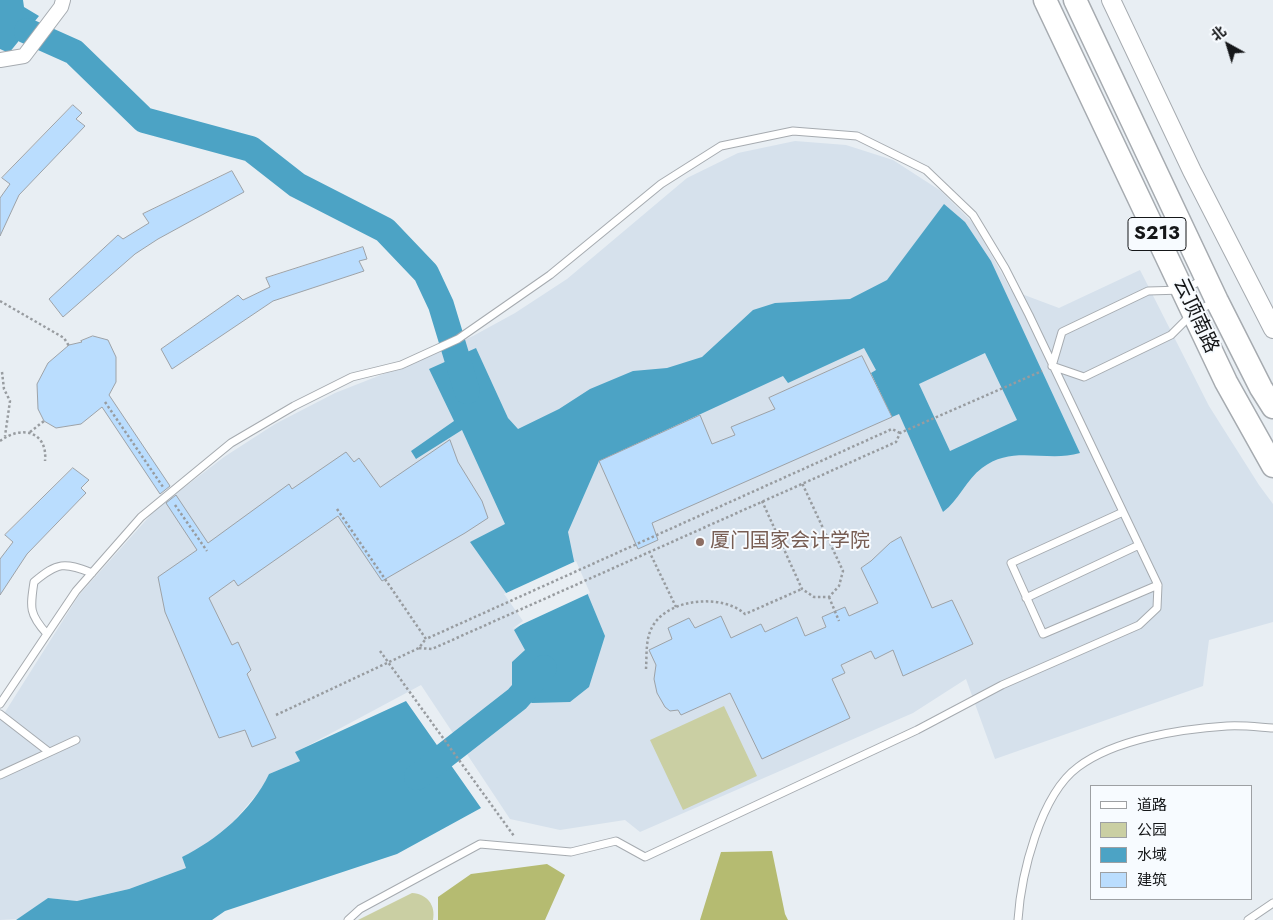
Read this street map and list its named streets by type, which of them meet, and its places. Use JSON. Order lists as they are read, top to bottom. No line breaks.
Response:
{"streets":{"main road":["S213","云顶南路"]},"places":["厦门国家会计学院"],"legend":["道路","公园","水域","建筑"],"north":"top left"}
